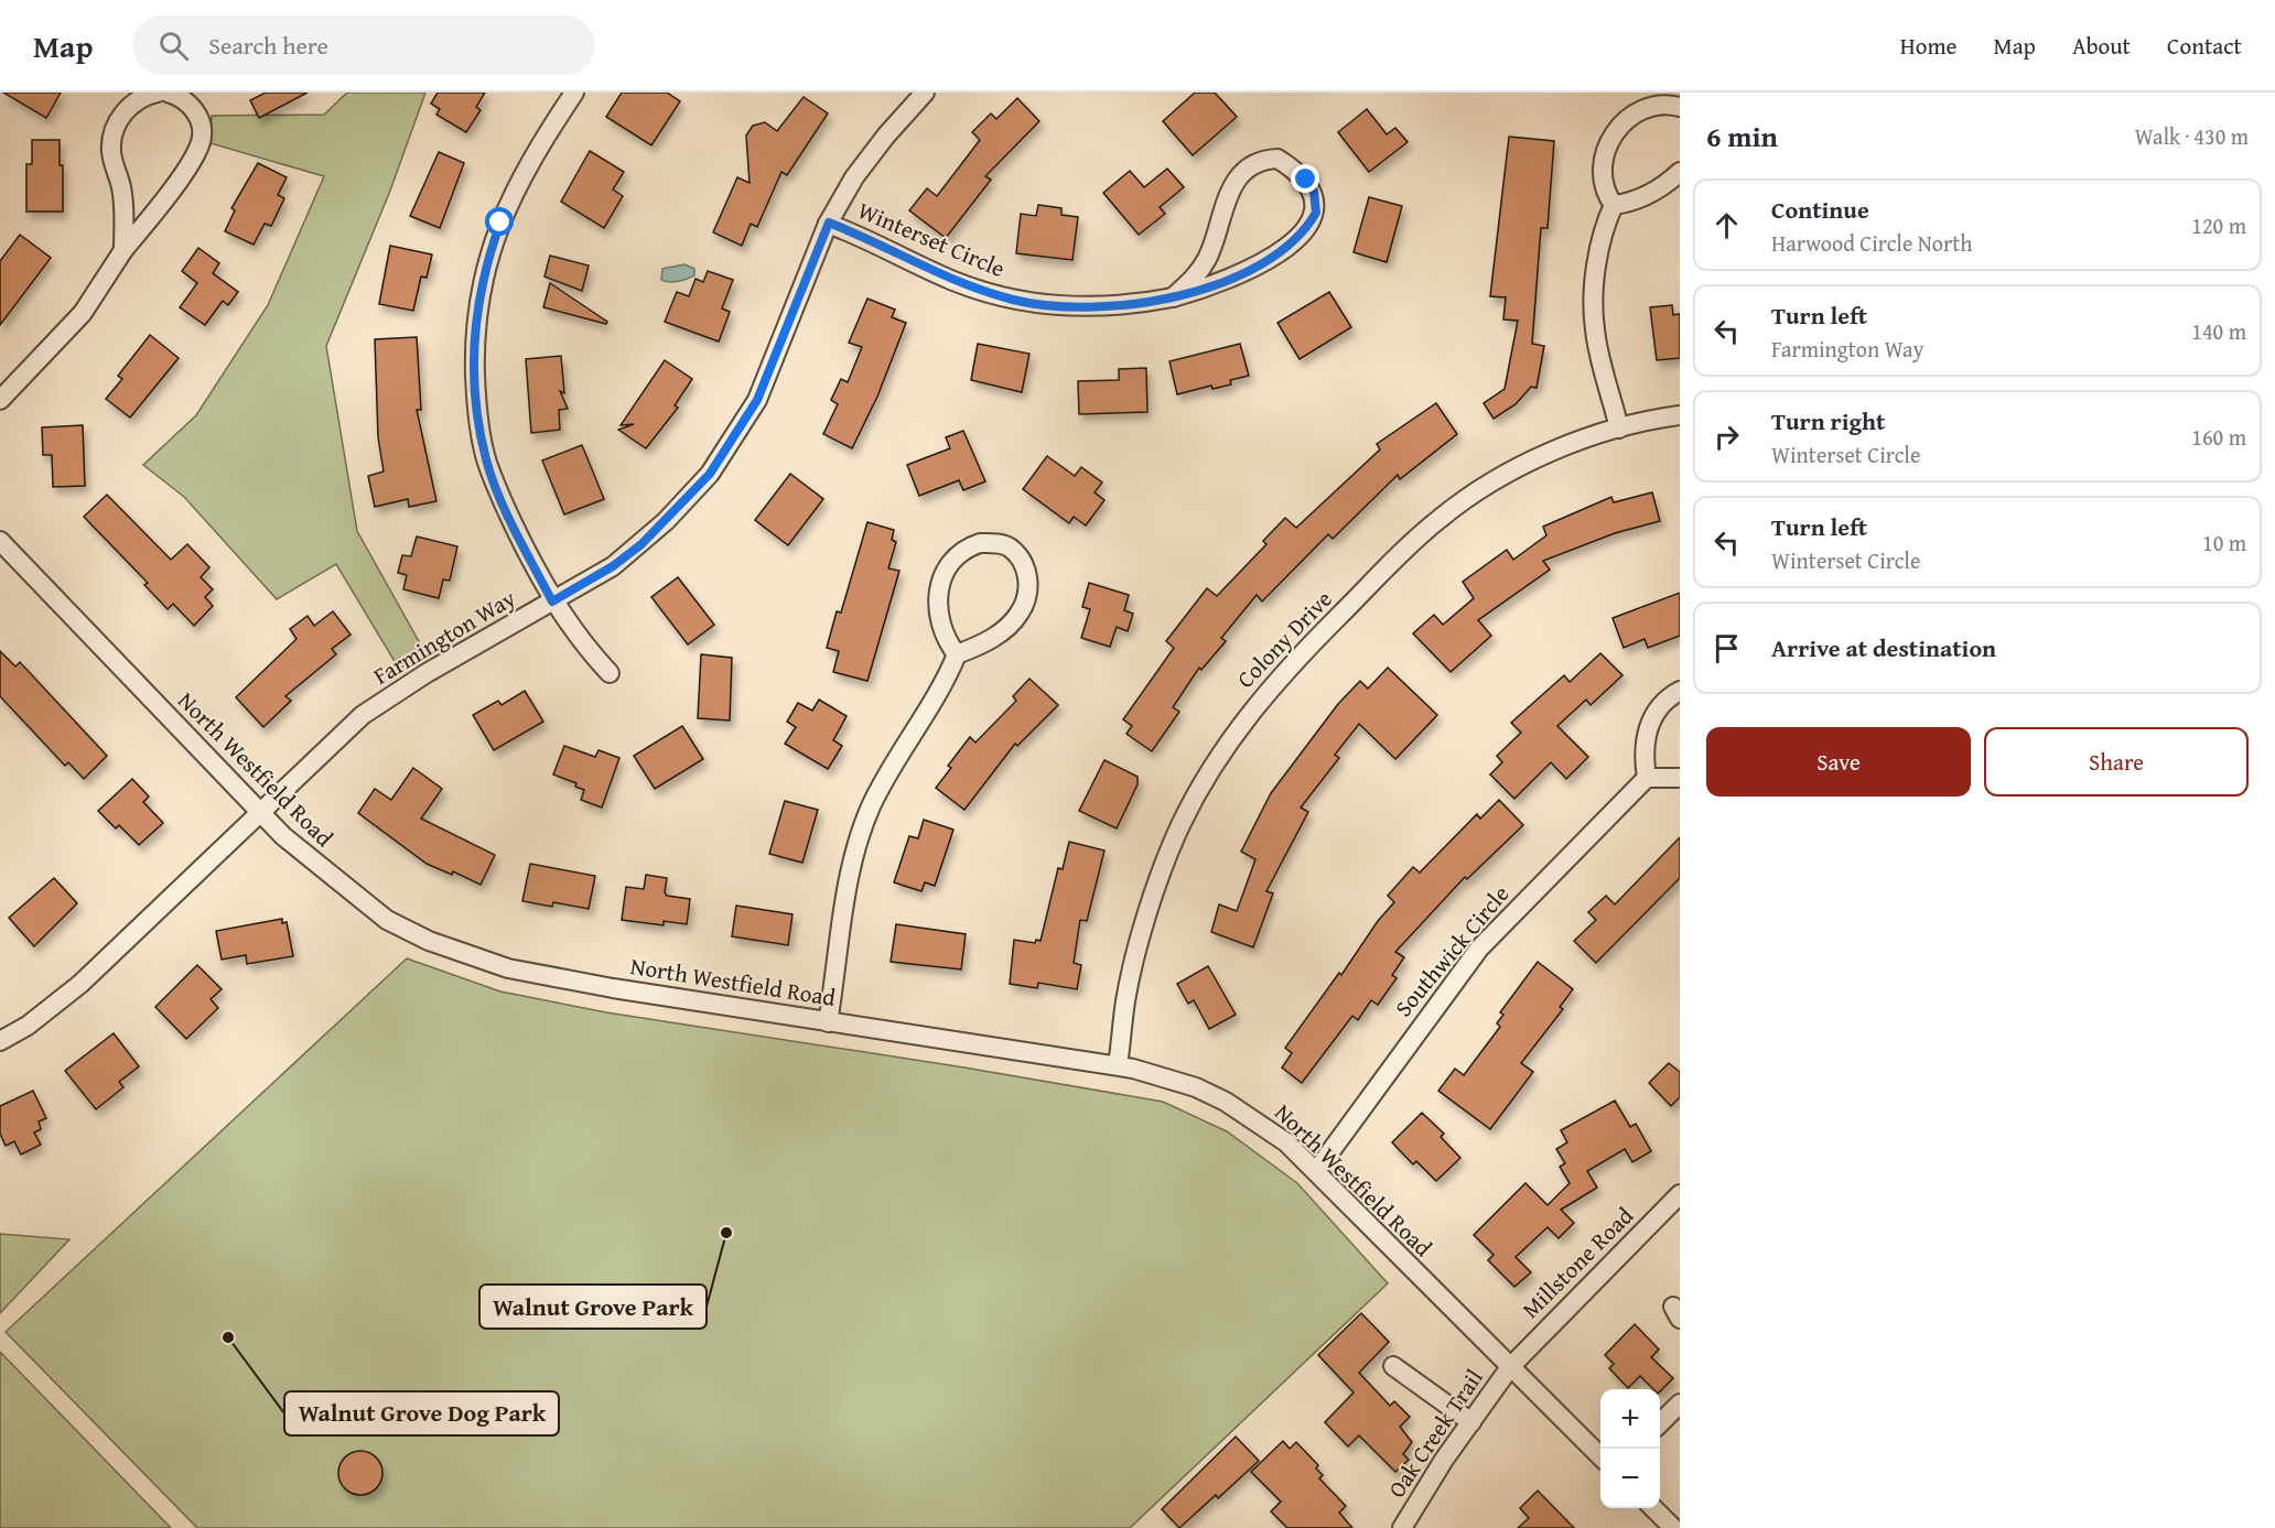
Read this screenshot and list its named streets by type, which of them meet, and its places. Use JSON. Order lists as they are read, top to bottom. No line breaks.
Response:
{"streets":{"street":["Winterset Circle","Farmington Way","Colony Drive","North Westfield Road","Southwick Circle","Millstone Road","Oak Creek Trail"]},"crossings":[["Winterset Circle","Farmington Way"],["Farmington Way","North Westfield Road"],["Colony Drive","North Westfield Road"],["North Westfield Road","Southwick Circle"],["North Westfield Road","Millstone Road"],["North Westfield Road","Oak Creek Trail"],["Millstone Road","Oak Creek Trail"]],"places":["Walnut Grove Park","Walnut Grove Dog Park"],"page":{"header":"Map","search":"Search here","nav":["Home","Map","About","Contact"],"heading":["6 min","Walk · 430 m"],"list":[["Continue","Harwood Circle North","120 m"],["Turn left","Farmington Way","140 m"],["Turn right","Winterset Circle","160 m"],["Turn left","Winterset Circle","10 m"],"Arrive at destination"],"buttons":["Save","Share"],"map_buttons":["+","−"]}}
